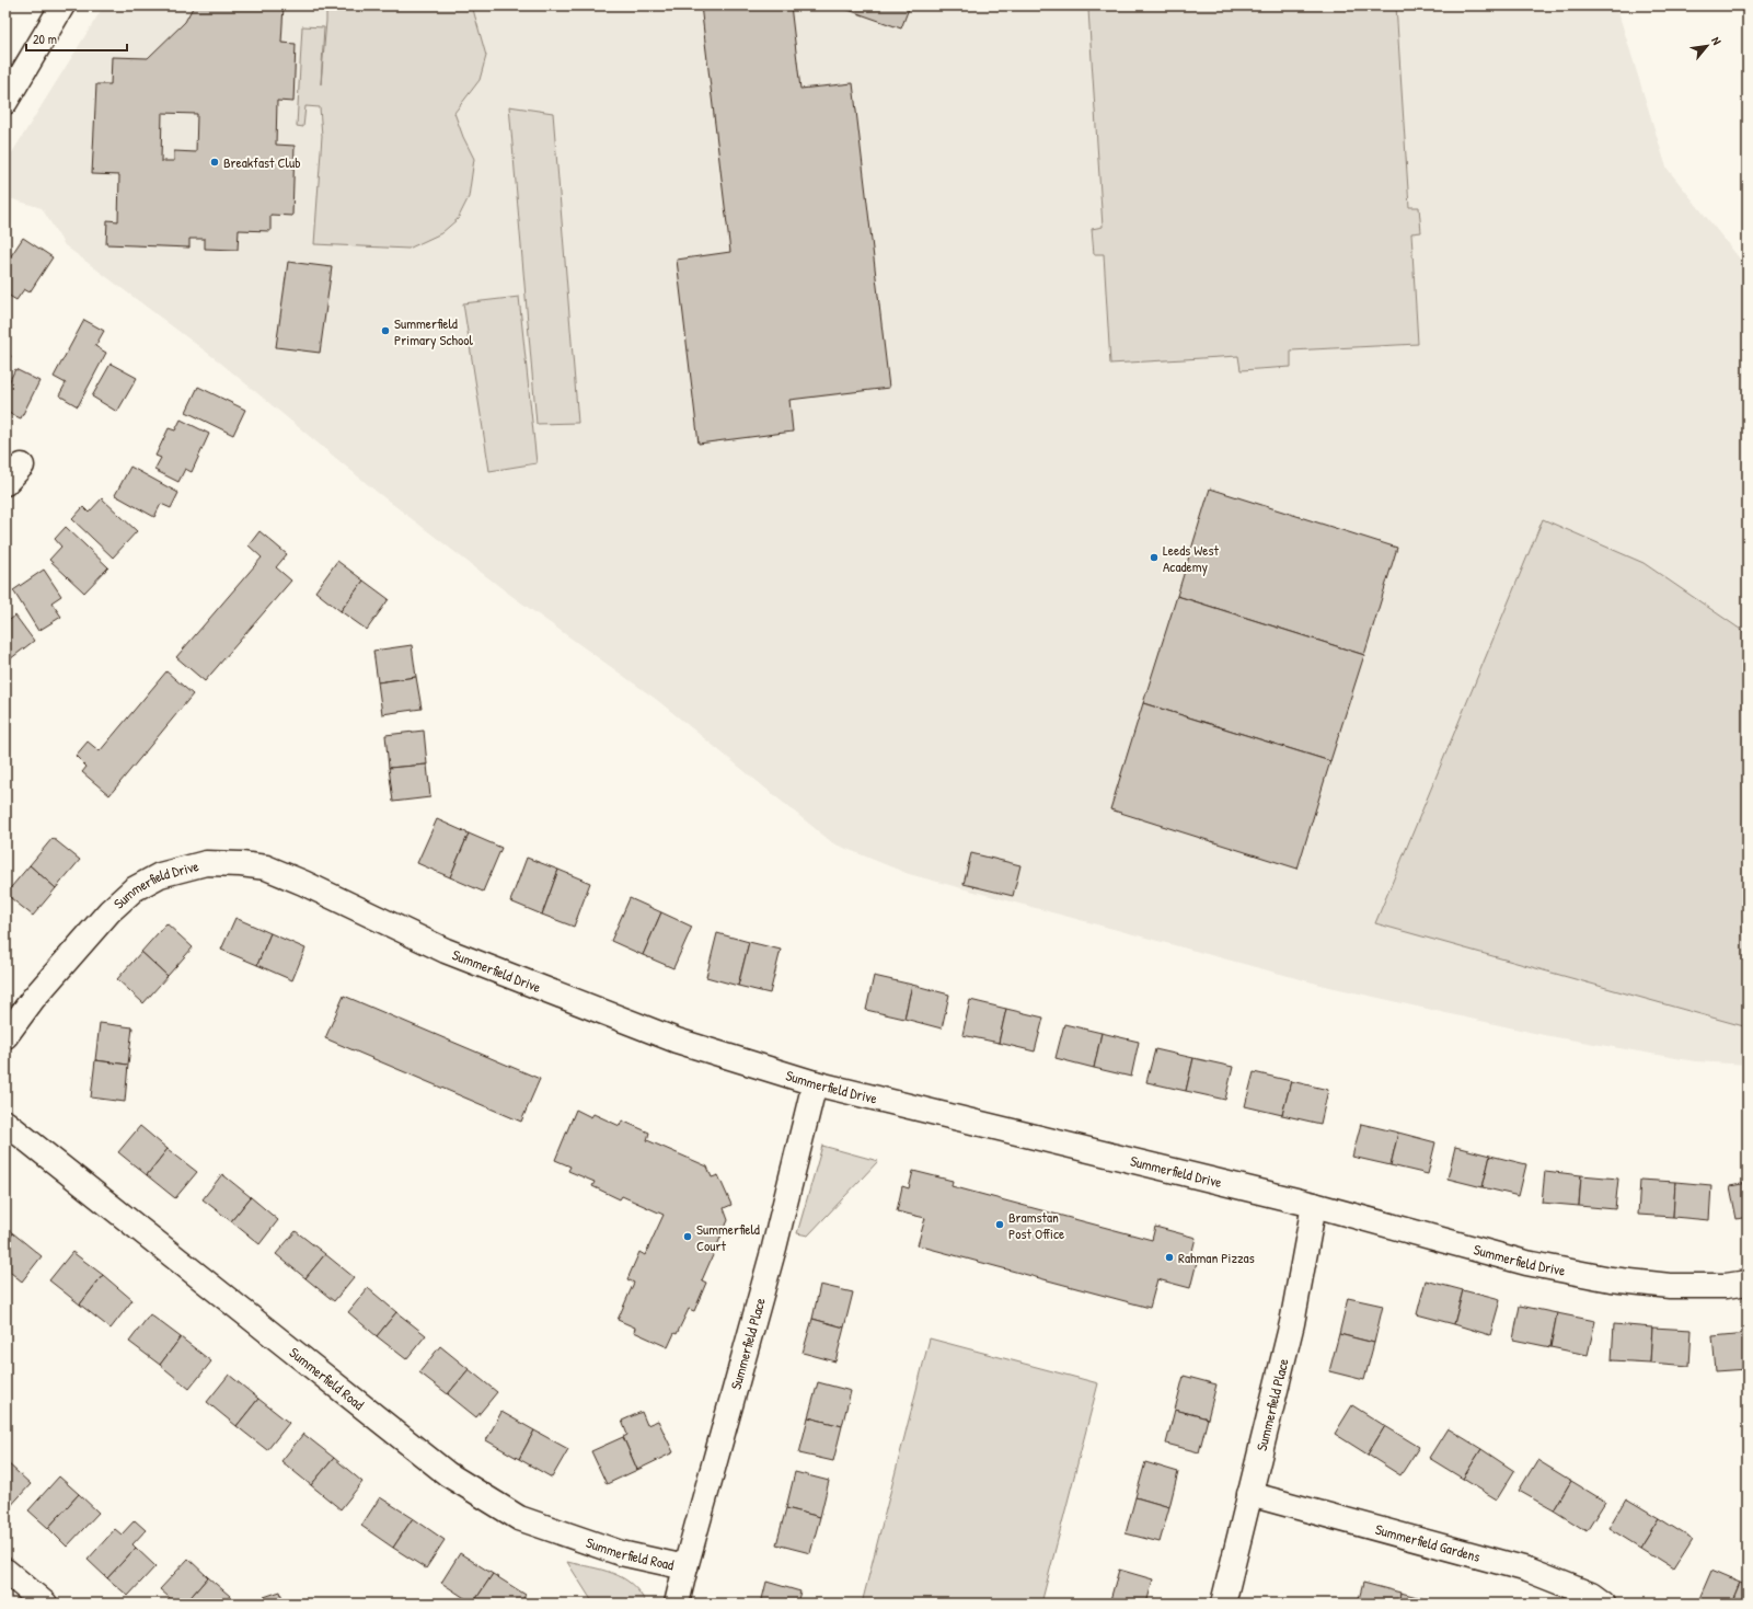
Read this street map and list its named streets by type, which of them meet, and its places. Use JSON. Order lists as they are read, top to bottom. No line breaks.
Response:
{"streets":{"street":["Summerfield Drive","Summerfield Place","Summerfield Road","Summerfield Gardens"]},"crossings":[["Summerfield Drive","Summerfield Place"],["Summerfield Place","Summerfield Road"],["Summerfield Place","Summerfield Gardens"]],"places":["Breakfast Club","Summerfield Primary School","Leeds West Academy","Bramstan Post Office","Summerfield Court","Rahman Pizzas"],"scale_bar":"20 m","north":"top right"}
